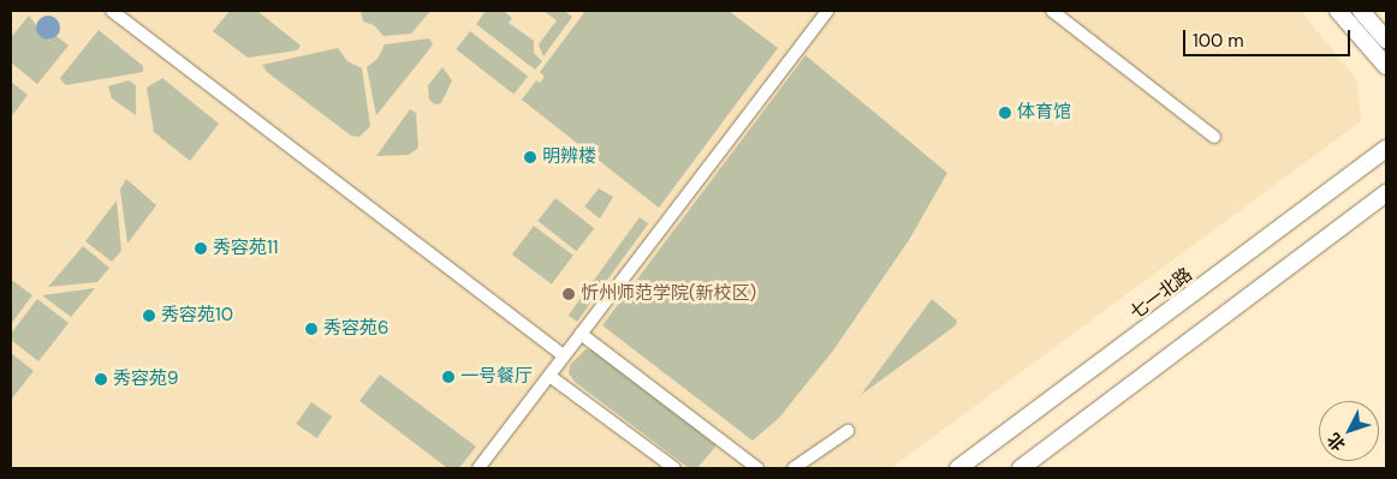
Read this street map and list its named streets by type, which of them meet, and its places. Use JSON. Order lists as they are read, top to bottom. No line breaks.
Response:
{"streets":{"main road":["七一北路"]},"places":["体育馆","明辨楼","秀容苑11","忻州师范学院(新校区)","秀容苑10","秀容苑6","一号餐厅","秀容苑9"],"scale_bar":"100 m","north":"bottom left"}
